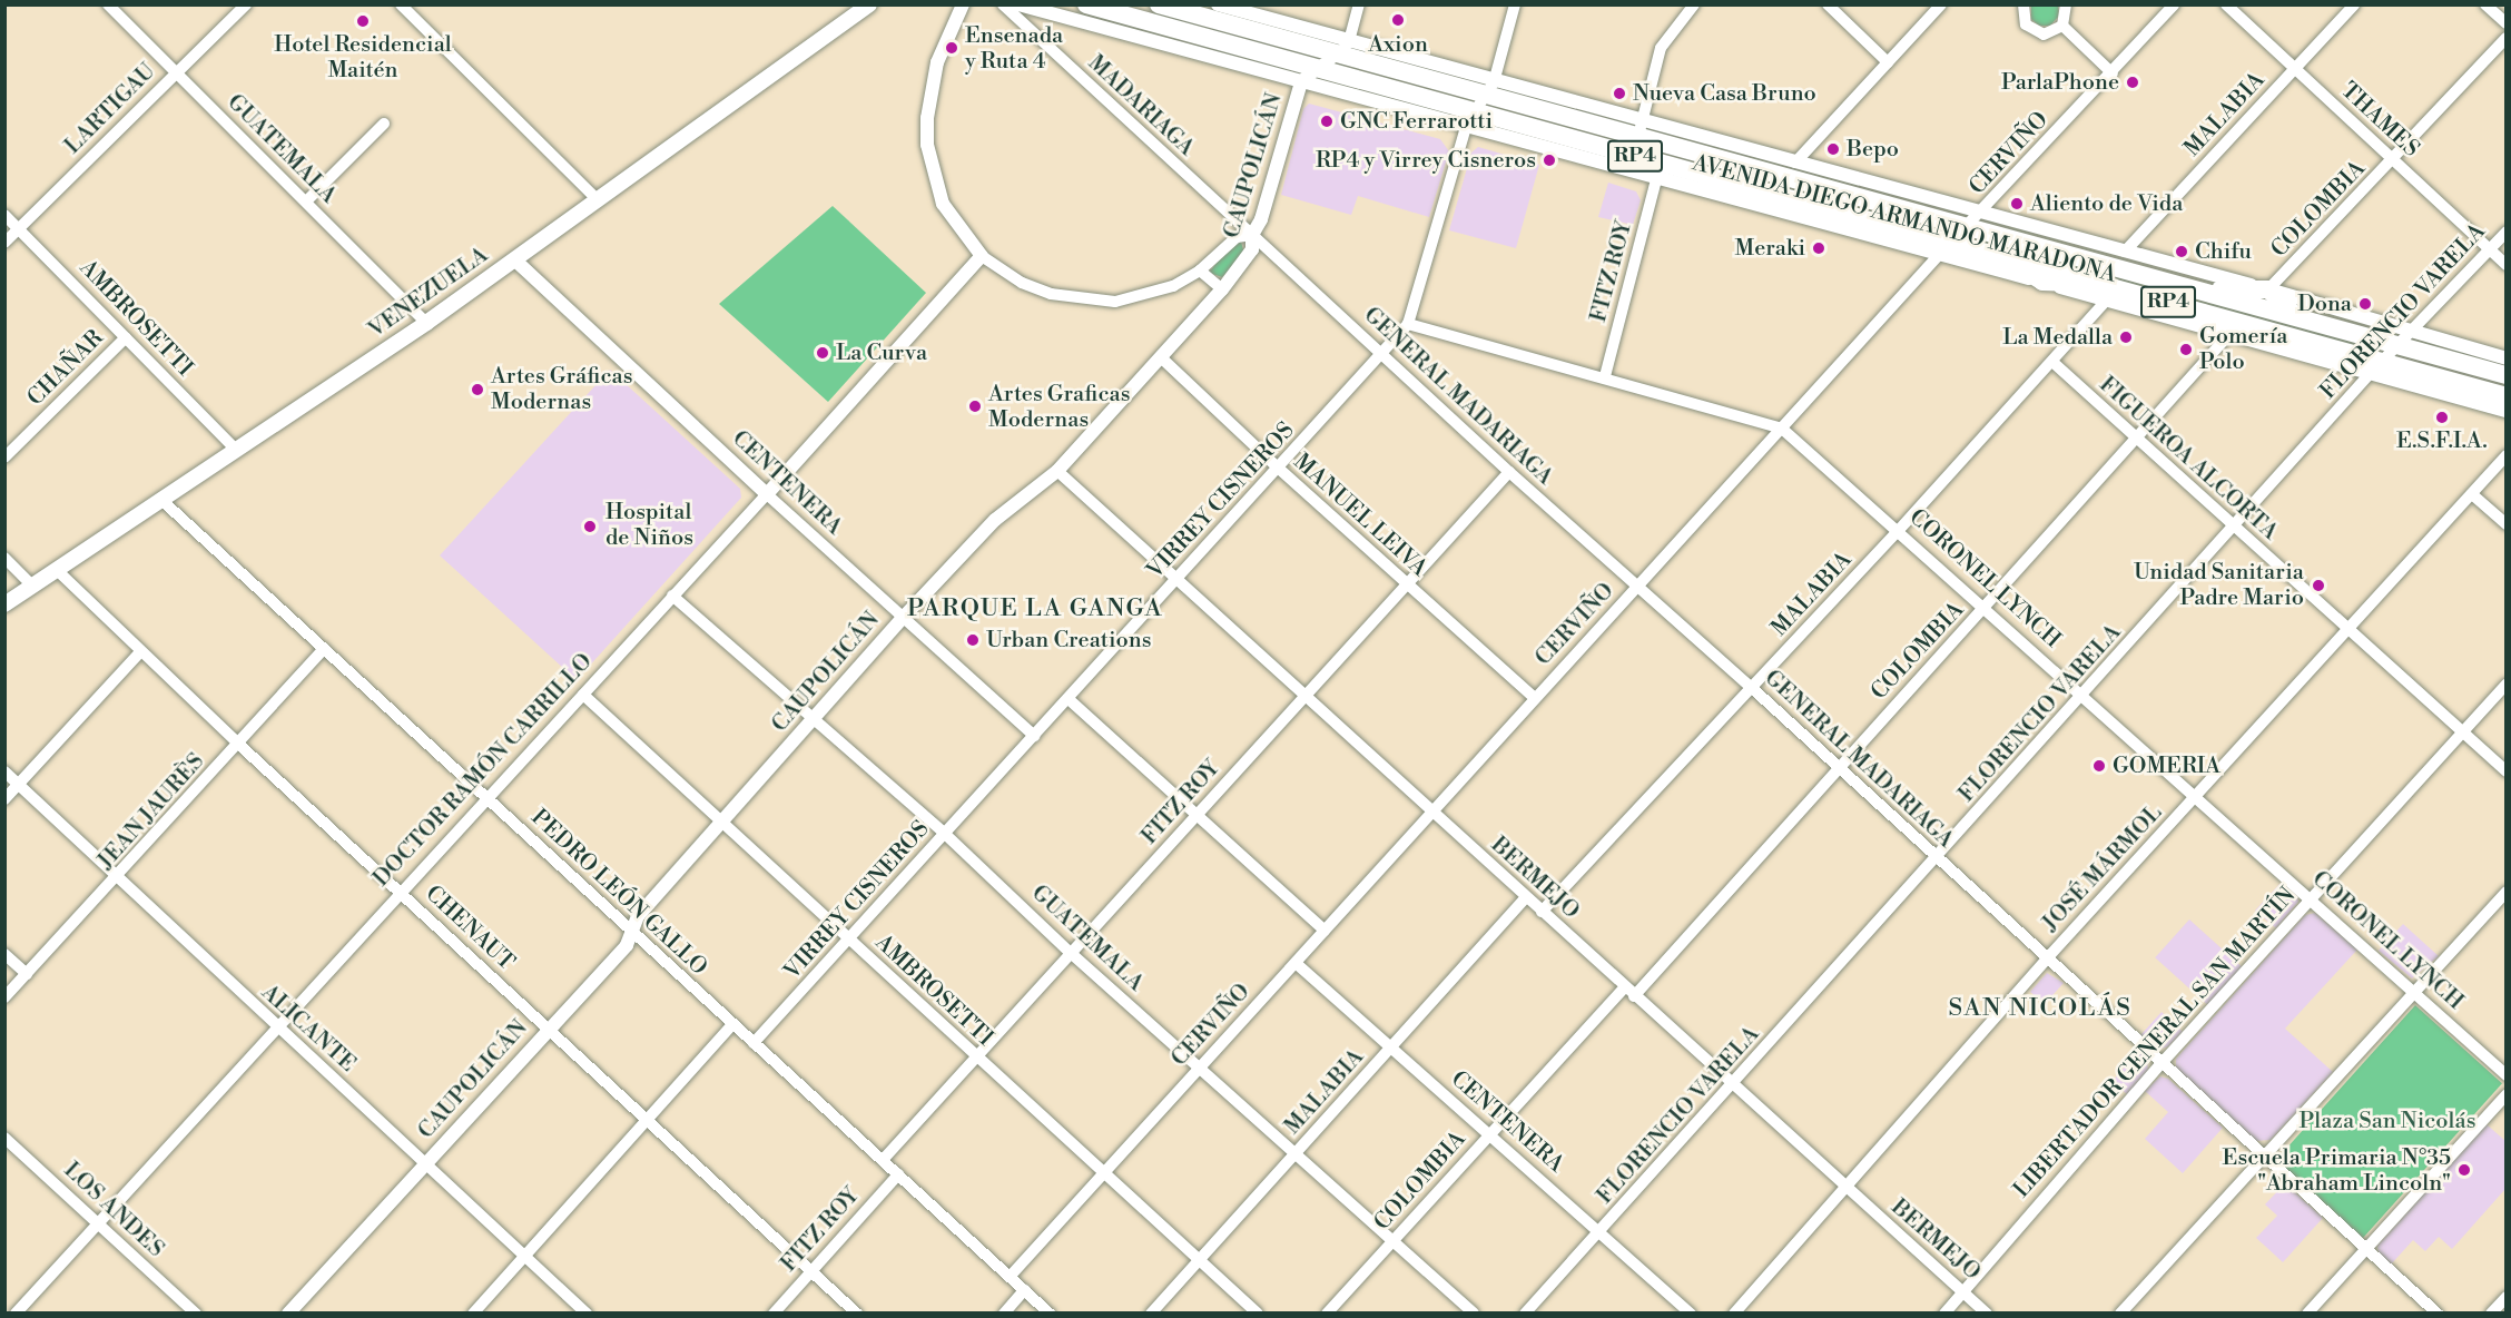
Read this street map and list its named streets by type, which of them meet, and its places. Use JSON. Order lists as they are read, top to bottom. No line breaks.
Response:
{"streets":{"main road":["RP4","AVENIDA DIEGO ARMANDO MARADONA","VENEZUELA"],"street":["MADARIAGA","LARTIGAU","MALABIA","THAMES","GUATEMALA","CERVIÑO","CAUPOLICÁN","COLOMBIA","FITZ ROY","FLORENCIO VARELA","AMBROSETTI","CHAÑAR","GENERAL MADARIAGA","FIGUEROA ALCORTA","CENTENERA","VIRREY CISNEROS","MANUEL LEIVA","CORONEL LYNCH","DOCTOR RAMÓN CARRILLO","JEAN JAURÈS","JOSÉ MÁRMOL","BERMEJO","PEDRO LEÓN GALLO","CHENAUT","ALICANTE","LIBERTADOR GENERAL SAN MARTÍN","LOS ANDES"]},"crossings":[["MADARIAGA","CAUPOLICÁN"],["MADARIAGA","GENERAL MADARIAGA"],["LARTIGAU","GUATEMALA"],["LARTIGAU","AMBROSETTI"],["MALABIA","THAMES"],["MALABIA","GUATEMALA"],["MALABIA","AVENIDA DIEGO ARMANDO MARADONA"],["MALABIA","AMBROSETTI"],["MALABIA","GENERAL MADARIAGA"],["MALABIA","FIGUEROA ALCORTA"],["MALABIA","CENTENERA"],["MALABIA","CORONEL LYNCH"],["MALABIA","BERMEJO"],["THAMES","COLOMBIA"],["THAMES","FLORENCIO VARELA"],["GUATEMALA","CERVIÑO"],["GUATEMALA","CAUPOLICÁN"],["GUATEMALA","COLOMBIA"],["GUATEMALA","FITZ ROY"],["GUATEMALA","VENEZUELA"],["GUATEMALA","VIRREY CISNEROS"],["GUATEMALA","DOCTOR RAMÓN CARRILLO"],["CERVIÑO","AVENIDA DIEGO ARMANDO MARADONA"],["CERVIÑO","AMBROSETTI"],["CERVIÑO","GENERAL MADARIAGA"],["CERVIÑO","CENTENERA"],["CERVIÑO","MANUEL LEIVA"],["CERVIÑO","CORONEL LYNCH"],["CERVIÑO","BERMEJO"],["CERVIÑO","PEDRO LEÓN GALLO"],["CAUPOLICÁN","AVENIDA DIEGO ARMANDO MARADONA"],["CAUPOLICÁN","AMBROSETTI"],["CAUPOLICÁN","GENERAL MADARIAGA"],["CAUPOLICÁN","CENTENERA"],["CAUPOLICÁN","MANUEL LEIVA"],["CAUPOLICÁN","BERMEJO"],["CAUPOLICÁN","PEDRO LEÓN GALLO"],["CAUPOLICÁN","CHENAUT"],["CAUPOLICÁN","ALICANTE"],["COLOMBIA","AVENIDA DIEGO ARMANDO MARADONA"],["COLOMBIA","GENERAL MADARIAGA"],["COLOMBIA","FIGUEROA ALCORTA"],["COLOMBIA","CENTENERA"],["COLOMBIA","CORONEL LYNCH"],["COLOMBIA","BERMEJO"],["AVENIDA DIEGO ARMANDO MARADONA","FITZ ROY"],["AVENIDA DIEGO ARMANDO MARADONA","FLORENCIO VARELA"],["AVENIDA DIEGO ARMANDO MARADONA","VIRREY CISNEROS"],["FITZ ROY","AMBROSETTI"],["FITZ ROY","GENERAL MADARIAGA"],["FITZ ROY","MANUEL LEIVA"],["FITZ ROY","CORONEL LYNCH"],["FITZ ROY","BERMEJO"],["FITZ ROY","PEDRO LEÓN GALLO"],["FITZ ROY","CHENAUT"],["VENEZUELA","AMBROSETTI"],["VENEZUELA","CENTENERA"],["VENEZUELA","PEDRO LEÓN GALLO"],["VENEZUELA","CHENAUT"],["FLORENCIO VARELA","GENERAL MADARIAGA"],["FLORENCIO VARELA","FIGUEROA ALCORTA"],["FLORENCIO VARELA","CENTENERA"],["FLORENCIO VARELA","CORONEL LYNCH"],["FLORENCIO VARELA","BERMEJO"],["AMBROSETTI","CHAÑAR"],["AMBROSETTI","VIRREY CISNEROS"],["AMBROSETTI","DOCTOR RAMÓN CARRILLO"],["GENERAL MADARIAGA","VIRREY CISNEROS"],["GENERAL MADARIAGA","JOSÉ MÁRMOL"],["GENERAL MADARIAGA","LIBERTADOR GENERAL SAN MARTÍN"],["FIGUEROA ALCORTA","JOSÉ MÁRMOL"],["FIGUEROA ALCORTA","LIBERTADOR GENERAL SAN MARTÍN"],["CENTENERA","VIRREY CISNEROS"],["CENTENERA","DOCTOR RAMÓN CARRILLO"],["VIRREY CISNEROS","MANUEL LEIVA"],["VIRREY CISNEROS","CORONEL LYNCH"],["VIRREY CISNEROS","BERMEJO"],["VIRREY CISNEROS","PEDRO LEÓN GALLO"],["CORONEL LYNCH","JOSÉ MÁRMOL"],["CORONEL LYNCH","LIBERTADOR GENERAL SAN MARTÍN"],["DOCTOR RAMÓN CARRILLO","PEDRO LEÓN GALLO"],["DOCTOR RAMÓN CARRILLO","CHENAUT"],["DOCTOR RAMÓN CARRILLO","ALICANTE"],["DOCTOR RAMÓN CARRILLO","LOS ANDES"],["JEAN JAURÈS","PEDRO LEÓN GALLO"],["JEAN JAURÈS","CHENAUT"],["JEAN JAURÈS","ALICANTE"],["JOSÉ MÁRMOL","BERMEJO"],["BERMEJO","LIBERTADOR GENERAL SAN MARTÍN"]],"districts":["PARQUE LA GANGA","SAN NICOLÁS"],"parks":["Plaza San Nicolás"],"places":["Axion","Hotel Residencial Maitén","Ensenada y Ruta 4","ParlaPhone","Nueva Casa Bruno","GNC Ferrarotti","Bepo","RP4 y Virrey Cisneros","Aliento de Vida","Meraki","Chifu","Dona","La Medalla","Gomería Polo","La Curva","Artes Gráficas Modernas","Artes Graficas Modernas","E.S.F.I.A.","Hospital de Niños","Unidad Sanitaria Padre Mario","Urban Creations","GOMERIA","Escuela Primaria N°35 \"Abraham Lincoln\""]}
